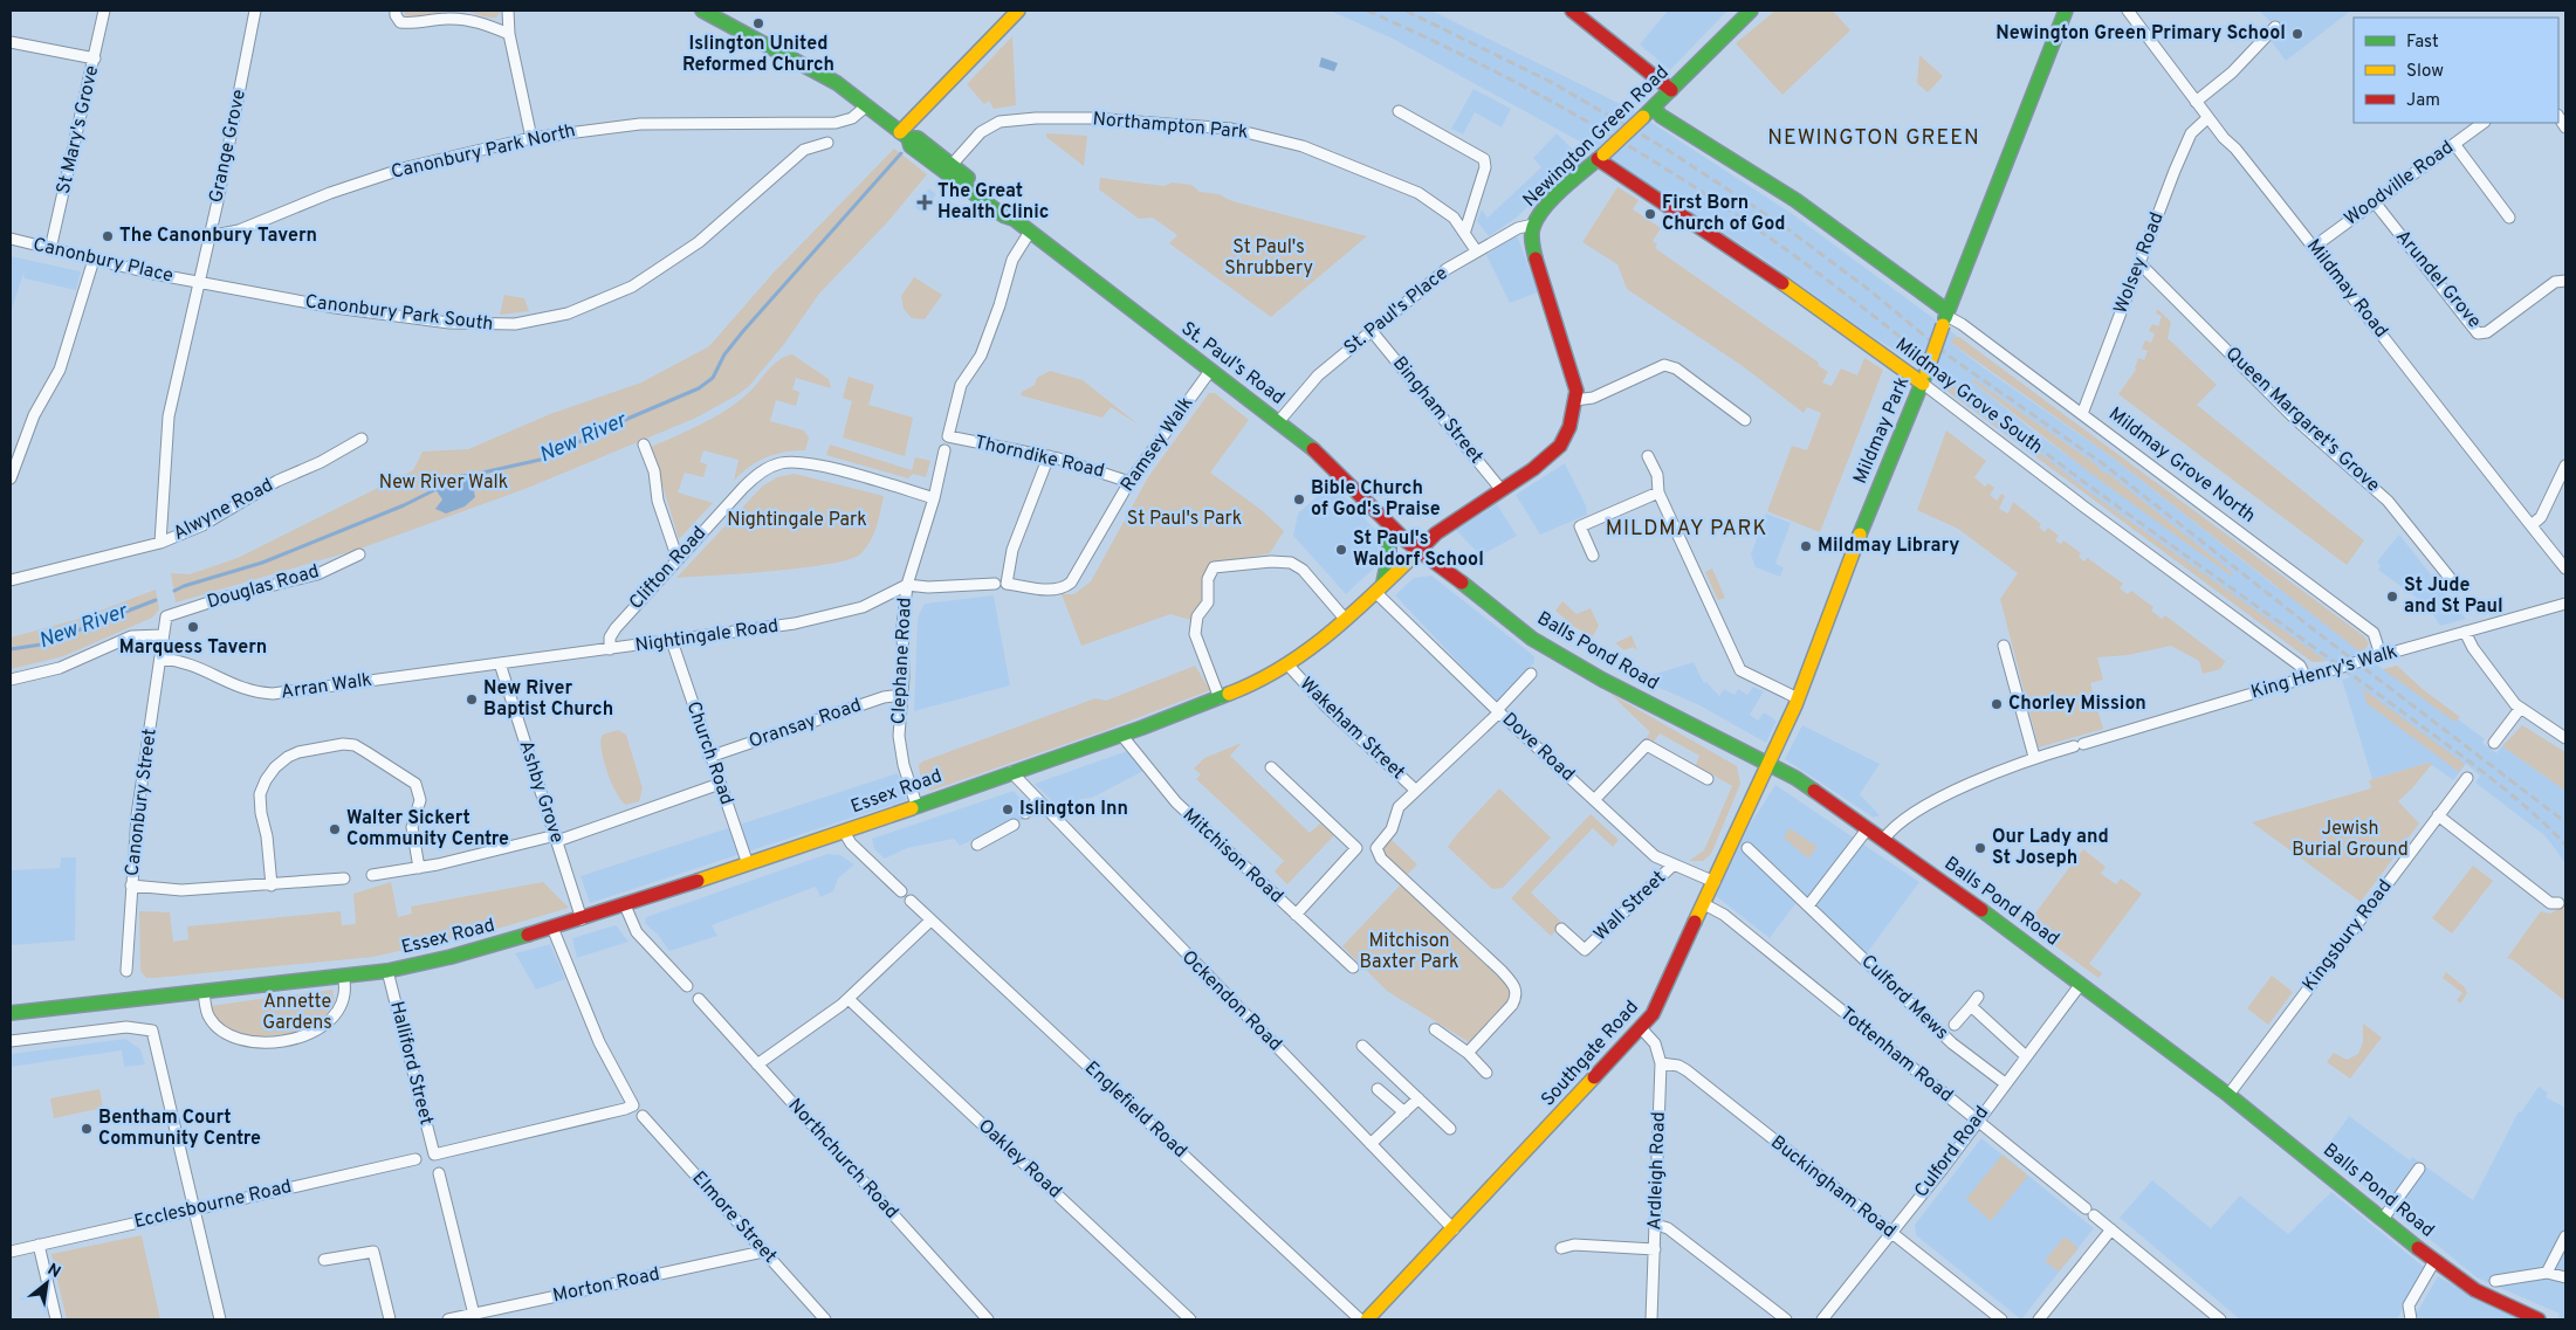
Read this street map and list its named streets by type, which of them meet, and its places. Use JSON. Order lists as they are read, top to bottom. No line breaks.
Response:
{"streets":{"main road":["Newington Green Road","St. Paul's Road","Mildmay Grove South","Mildmay Park","Mildmay Grove North","Balls Pond Road","Essex Road","Southgate Road"],"street":["Northampton Park","St Mary's Grove","Grange Grove","Canonbury Park North","Woodville Road","Canonbury Place","Wolsey Road","Arundel Grove","Mildmay Road","St. Paul's Place","Canonbury Park South","Bingham Street","Queen Margaret's Grove","Ramsey Walk","Thorndike Road","Alwyne Road","Clifton Road","Douglas Road","Nightingale Road","Clephane Road","King Henry's Walk","Arran Walk","Oransay Road","Wakeham Street","Dove Road","Church Road","Ashby Grove","Canonbury Street","Mitchison Road","Wall Street","Kingsbury Road","Culford Mews","Ockendon Road","Tottenham Road","Halliford Street","Englefield Road","Culford Road","Northchurch Road","Oakley Road","Ardleigh Road","Buckingham Road","Ecclesbourne Road","Elmore Street","Morton Road"]},"crossings":[["Northampton Park","St. Paul's Place"],["Northampton Park","St. Paul's Road"],["St Mary's Grove","Canonbury Place"],["Newington Green Road","St. Paul's Place"],["Newington Green Road","St. Paul's Road"],["Newington Green Road","Mildmay Grove South"],["Newington Green Road","Bingham Street"],["Newington Green Road","Mildmay Grove North"],["Newington Green Road","Balls Pond Road"],["Newington Green Road","Essex Road"],["Grange Grove","Canonbury Park North"],["Grange Grove","Canonbury Place"],["Grange Grove","Canonbury Park South"],["Grange Grove","Alwyne Road"],["Canonbury Park North","St. Paul's Road"],["Woodville Road","Arundel Grove"],["Woodville Road","Mildmay Road"],["Canonbury Place","Canonbury Park South"],["Wolsey Road","Mildmay Road"],["Wolsey Road","Queen Margaret's Grove"],["Wolsey Road","Mildmay Grove North"],["St. Paul's Place","St. Paul's Road"],["St. Paul's Place","Bingham Street"],["St. Paul's Road","Ramsey Walk"],["St. Paul's Road","Thorndike Road"],["St. Paul's Road","Balls Pond Road"],["St. Paul's Road","Essex Road"],["Mildmay Grove South","Mildmay Park"],["Mildmay Grove South","King Henry's Walk"],["Mildmay Park","Mildmay Grove North"],["Mildmay Park","Balls Pond Road"],["Mildmay Park","Southgate Road"],["Ramsey Walk","Thorndike Road"],["Ramsey Walk","Nightingale Road"],["Ramsey Walk","Clephane Road"],["Mildmay Grove North","King Henry's Walk"],["Clifton Road","Nightingale Road"],["Clifton Road","Clephane Road"],["Douglas Road","Canonbury Street"],["Nightingale Road","Clephane Road"],["Nightingale Road","Arran Walk"],["Nightingale Road","Church Road"],["Nightingale Road","Ashby Grove"],["Balls Pond Road","King Henry's Walk"],["Balls Pond Road","Essex Road"],["Balls Pond Road","Kingsbury Road"],["Balls Pond Road","Southgate Road"],["Balls Pond Road","Culford Road"],["Clephane Road","Oransay Road"],["Clephane Road","Essex Road"],["Arran Walk","Ashby Grove"],["Arran Walk","Canonbury Street"],["Oransay Road","Church Road"],["Wakeham Street","Essex Road"],["Dove Road","Essex Road"],["Dove Road","Wall Street"],["Dove Road","Southgate Road"],["Church Road","Essex Road"],["Ashby Grove","Essex Road"],["Essex Road","Mitchison Road"],["Essex Road","Ockendon Road"],["Essex Road","Halliford Street"],["Culford Mews","Culford Road"],["Ockendon Road","Southgate Road"],["Southgate Road","Tottenham Road"],["Southgate Road","Ardleigh Road"],["Tottenham Road","Culford Road"],["Culford Road","Buckingham Road"],["Ardleigh Road","Buckingham Road"],["Elmore Street","Morton Road"]],"districts":["NEWINGTON GREEN","MILDMAY PARK"],"water":["New River"],"parks":["St Paul's Shrubbery","New River Walk","St Paul's Park","Nightingale Park","Jewish Burial Ground","Mitchison Baxter Park","Annette Gardens"],"places":{"other":["Islington United Reformed Church","Newington Green Primary School","First Born Church of God","The Canonbury Tavern","Bible Church of God's Praise","Mildmay Library","St Paul's Waldorf School","St Jude and St Paul","Marquess Tavern","New River Baptist Church","Chorley Mission","Islington Inn","Walter Sickert Community Centre","Our Lady and St Joseph","Bentham Court Community Centre"],"health":["The Great Health Clinic"]},"legend":["Fast","Slow","Jam"],"north":"top right"}
